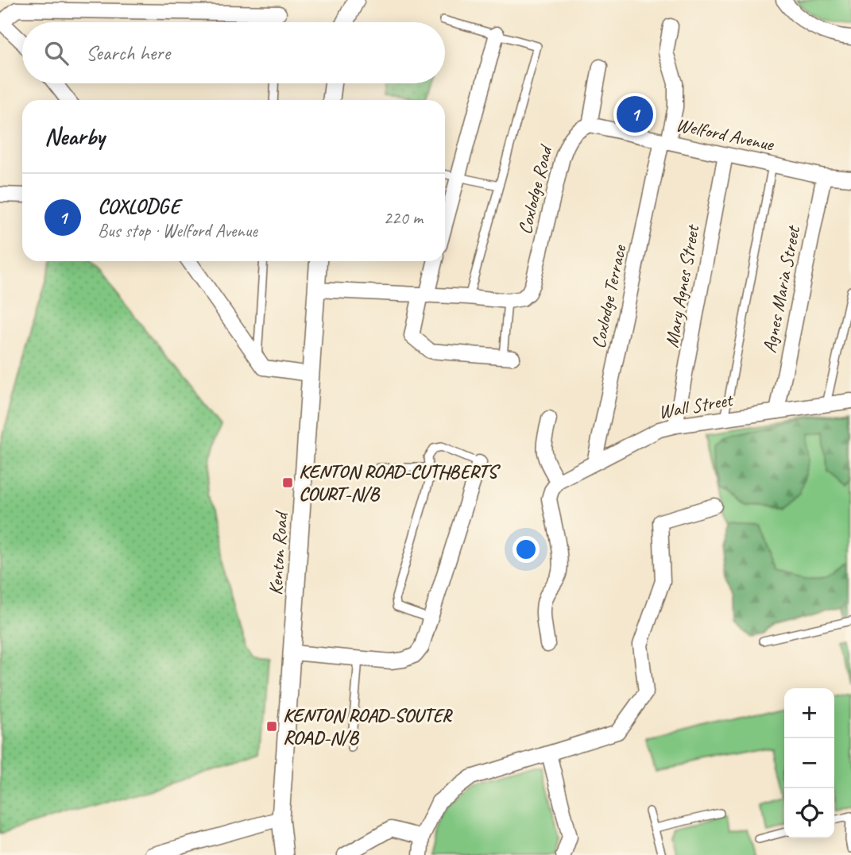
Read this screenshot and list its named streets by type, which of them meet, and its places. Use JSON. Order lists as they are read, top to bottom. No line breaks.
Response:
{"streets":{"street":["Welford Avenue","Coxlodge Road","Mary Agnes Street","Agnes Maria Street","Coxlodge Terrace","Wall Street","Kenton Road"]},"crossings":[["Welford Avenue","Coxlodge Road"],["Welford Avenue","Mary Agnes Street"],["Welford Avenue","Agnes Maria Street"],["Welford Avenue","Coxlodge Terrace"],["Mary Agnes Street","Wall Street"],["Agnes Maria Street","Wall Street"],["Coxlodge Terrace","Wall Street"]],"places":{"transit":["KENTON ROAD-CUTHBERTS COURT-N/B","KENTON ROAD-SOUTER ROAD-N/B"]},"page":{"search":"Search here","pins":"1","heading":"Nearby","list":[{"mark":"1","name":"COXLODGE","note":"Bus stop · Welford Avenue","value":"220 m"}],"map_buttons":["+","−"]}}
